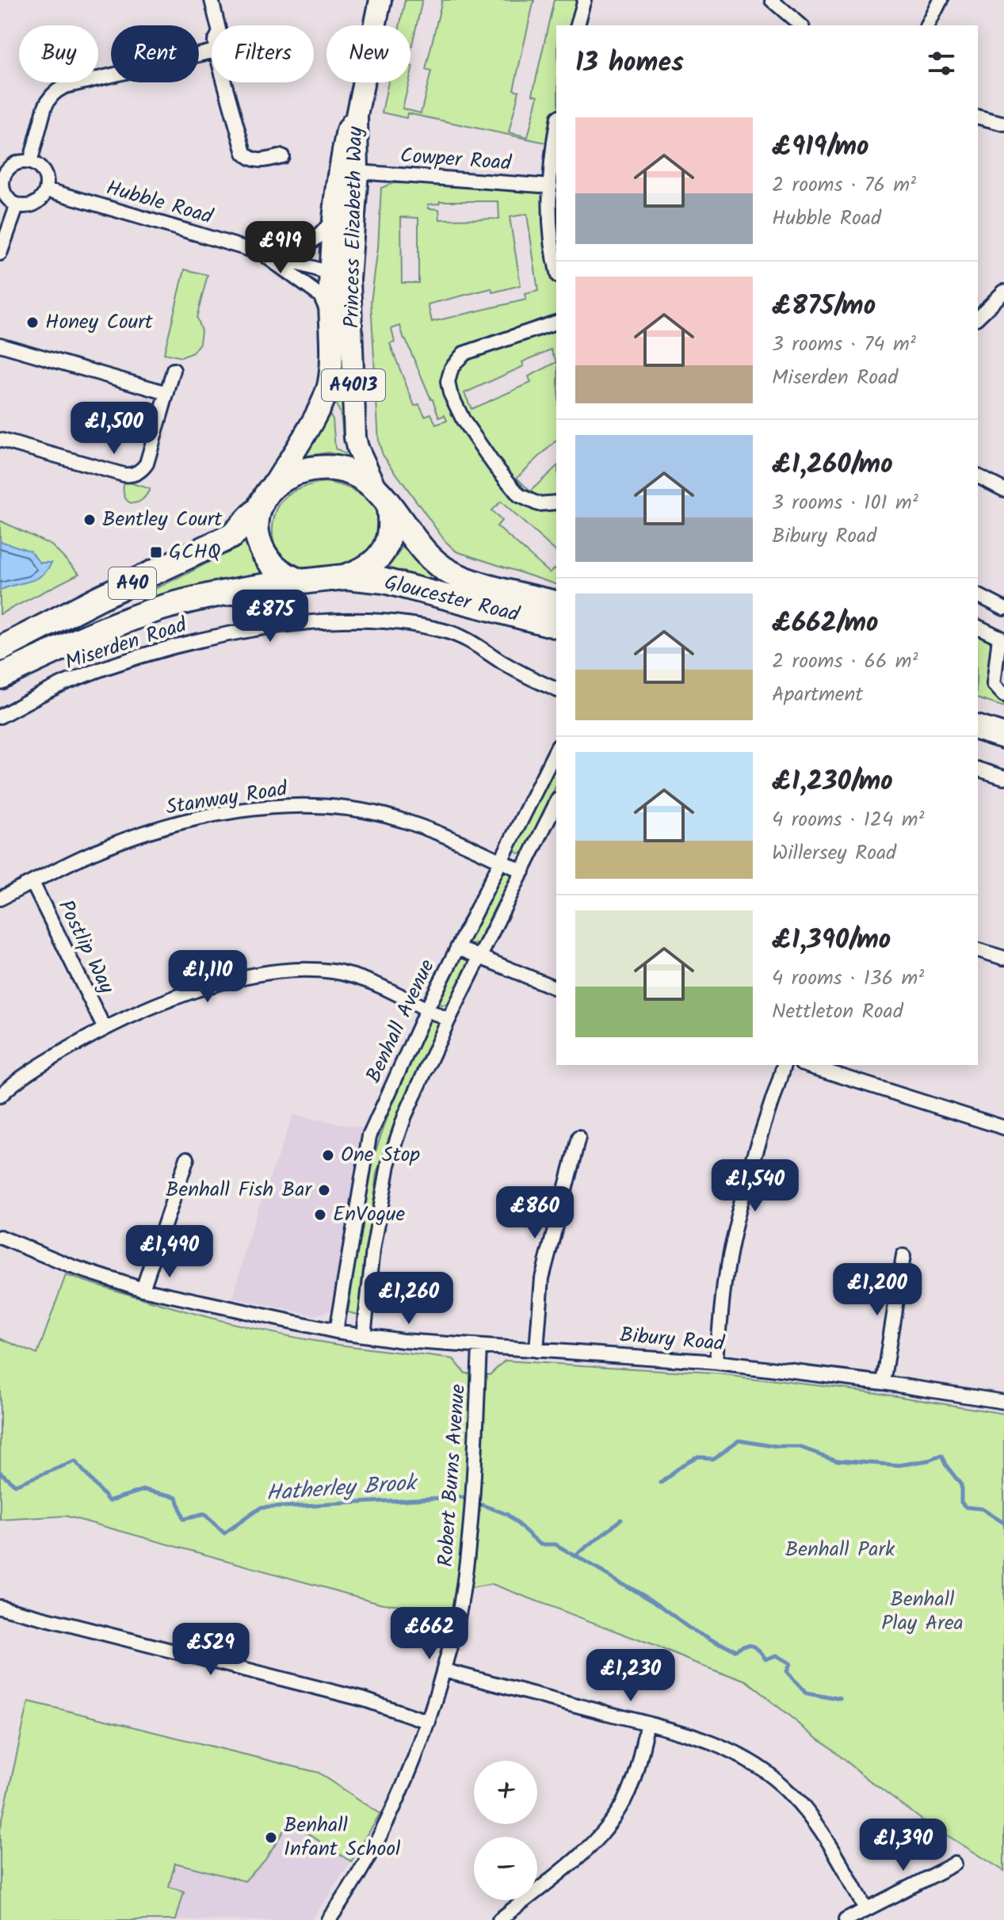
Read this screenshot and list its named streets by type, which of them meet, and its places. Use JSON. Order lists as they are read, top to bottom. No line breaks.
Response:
{"streets":{"highway":["A40","Gloucester Road"],"main road":["Princess Elizabeth Way","A4013"],"street":["Cowper Road","Hubble Road","Miserden Road","Stanway Road","Postlip Way","Benhall Avenue","Bibury Road","Robert Burns Avenue"]},"crossings":[["Cowper Road","Princess Elizabeth Way"],["Hubble Road","Princess Elizabeth Way"],["Princess Elizabeth Way","A40"],["Princess Elizabeth Way","Gloucester Road"],["A40","Gloucester Road"],["Stanway Road","Postlip Way"],["Stanway Road","Benhall Avenue"],["Benhall Avenue","Bibury Road"],["Bibury Road","Robert Burns Avenue"]],"water":["Hatherley Brook"],"parks":["Benhall Park","Benhall Play Area"],"places":{"other":["Honey Court","Bentley Court","One Stop","Benhall Fish Bar","EnVogue","Benhall Infant School"],"transit":["GCHQ"]},"page":{"chip":["Buy","Rent","Filters","New"],"heading":"13 homes","list":[{"name":"£919/mo","note":"2 rooms · 76 m² · Hubble Road"},{"name":"£875/mo","note":"3 rooms · 74 m² · Miserden Road"},{"name":"£1,260/mo","note":"3 rooms · 101 m² · Bibury Road"},{"name":"£662/mo","note":"2 rooms · 66 m² · Apartment"},{"name":"£1,230/mo","note":"4 rooms · 124 m² · Willersey Road"},{"name":"£1,390/mo","note":"4 rooms · 136 m² · Nettleton Road"}],"price":["£919","£1,500","£875","£1,110","£1,540","£860","£1,490","£1,200","£1,260","£662","£529","£1,230","£1,390"],"map_buttons":["+","−"]}}
